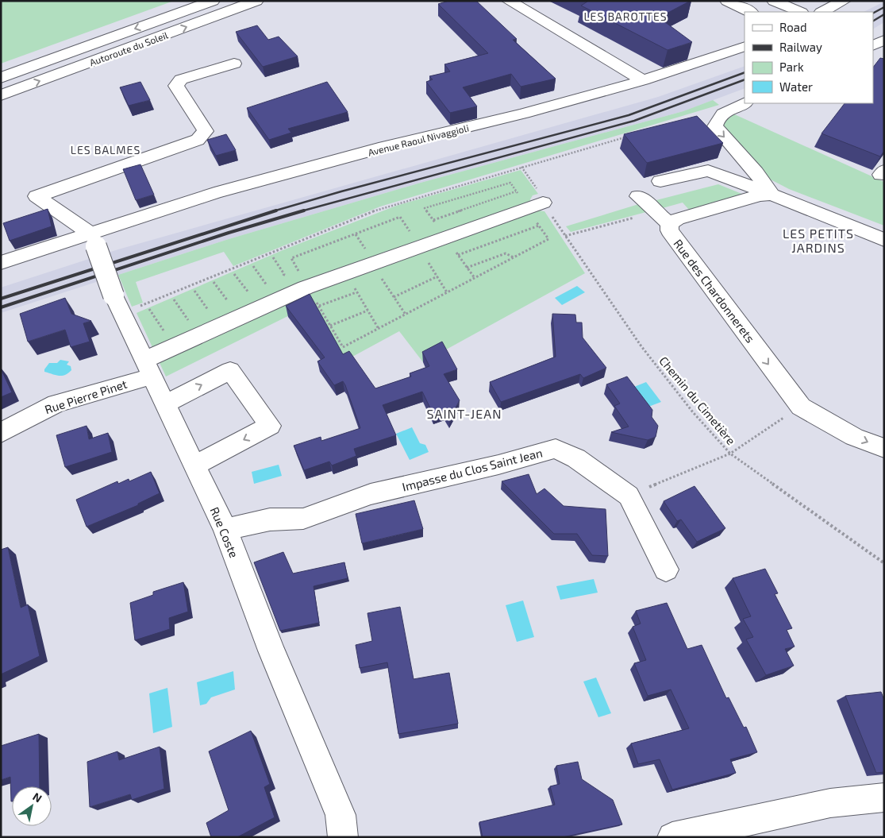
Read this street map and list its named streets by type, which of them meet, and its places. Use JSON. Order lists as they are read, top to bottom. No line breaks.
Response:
{"streets":{"main road":["Autoroute du Soleil","Avenue Raoul Nivaggioli","Rue des Chardonnerets","Rue Pierre Pinet","Impasse du Clos Saint Jean","Rue Coste"],"path":["Chemin du Cimetière"]},"crossings":[["Avenue Raoul Nivaggioli","Rue Coste"],["Rue Pierre Pinet","Chemin du Cimetière"],["Rue Pierre Pinet","Rue Coste"],["Impasse du Clos Saint Jean","Rue Coste"]],"districts":["LES BAROTTES","LES BALMES","LES PETITS JARDINS","SAINT-JEAN"],"legend":["Road","Railway","Park","Water"],"north":"top right"}
